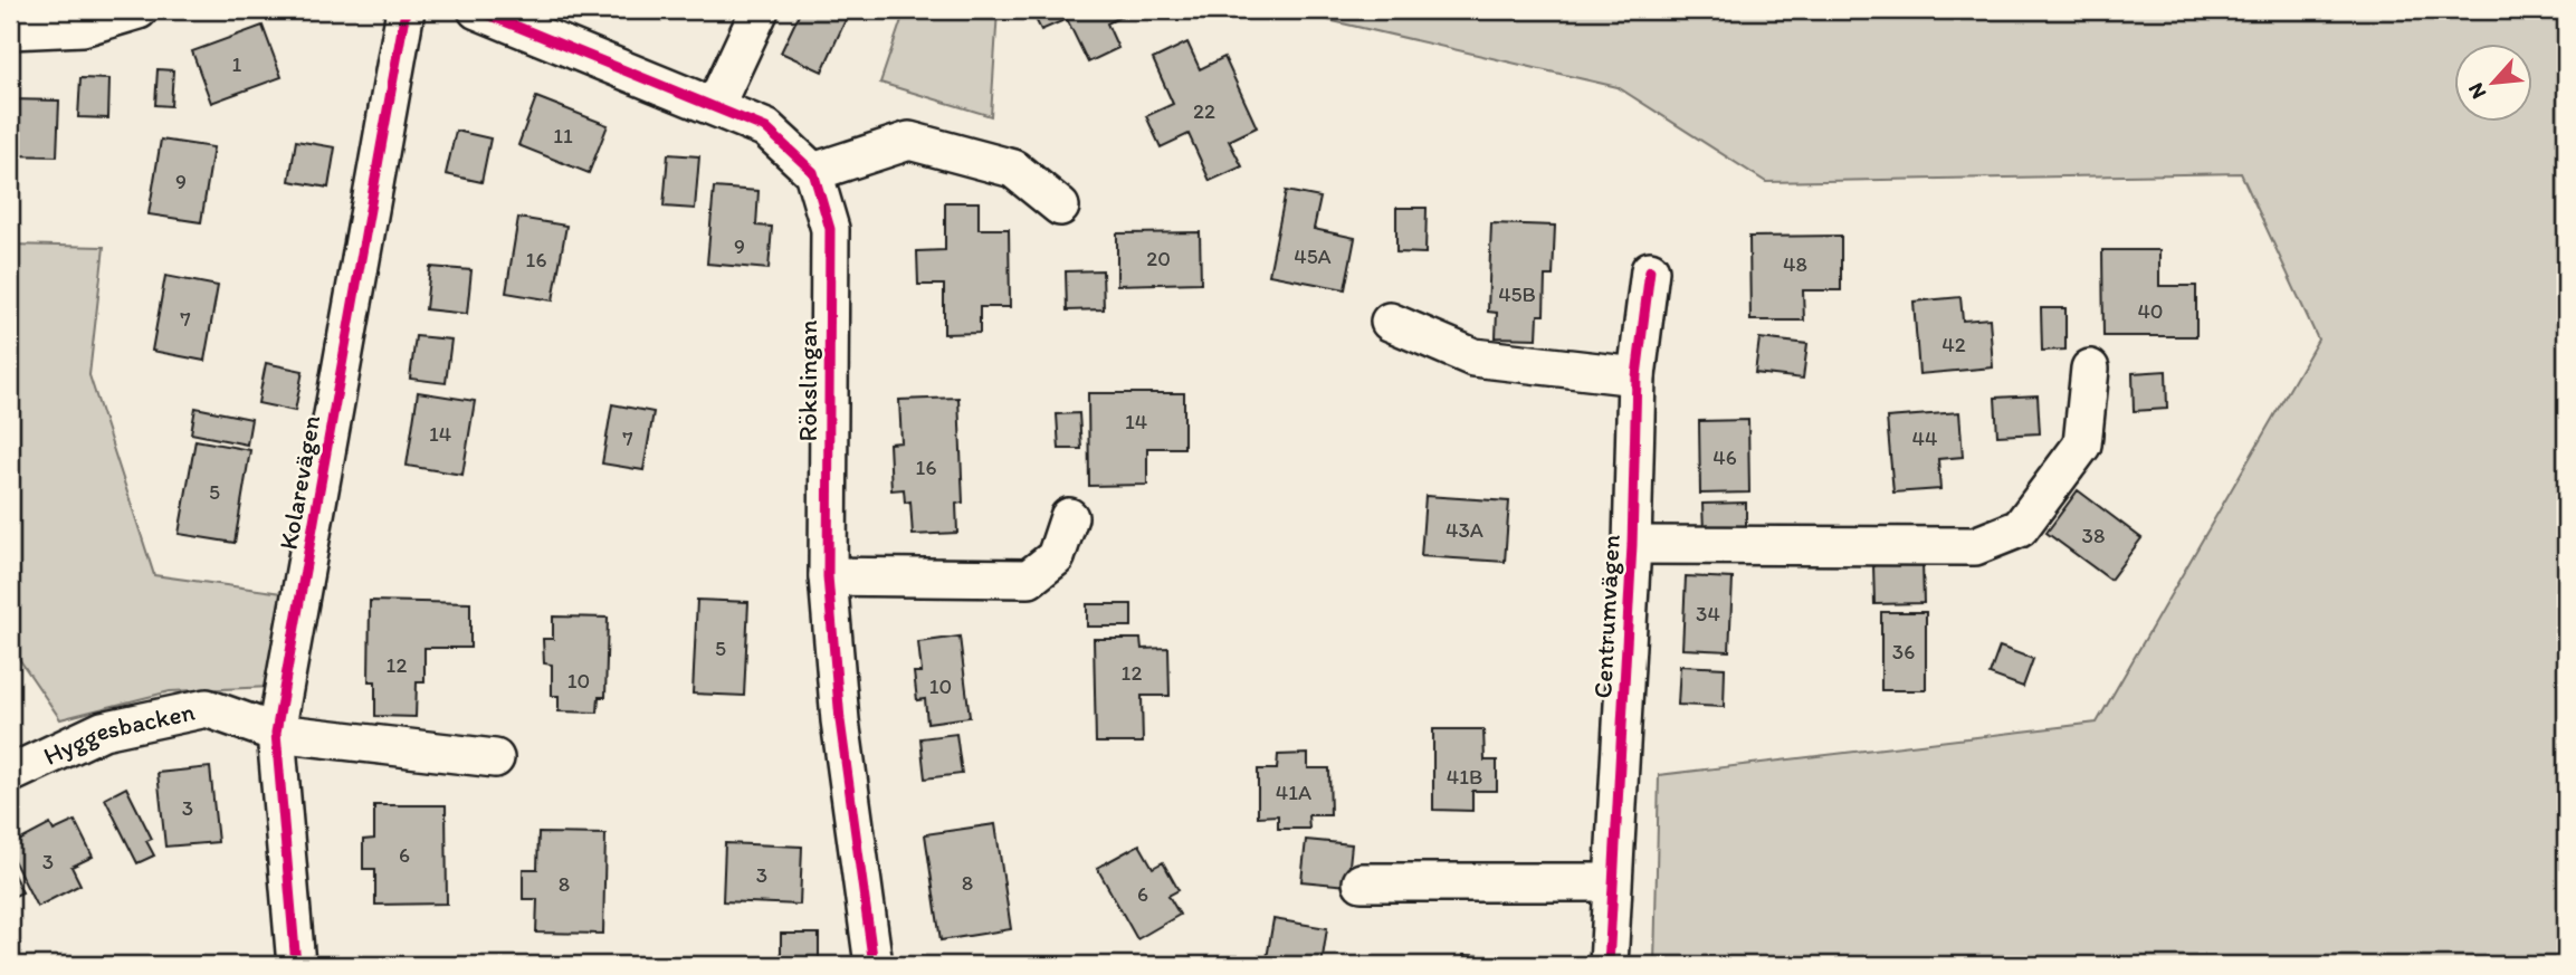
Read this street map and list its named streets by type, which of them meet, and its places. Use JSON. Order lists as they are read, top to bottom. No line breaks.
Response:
{"streets":{"street":["Rökslingan","Kolarevägen","Centrumvägen","Hyggesbacken"]},"crossings":[["Kolarevägen","Hyggesbacken"]],"house_numbers":["1","22","11","9","9","45A","20","16","48","45B","40","7","42","14","14","7","44","46","16","5","43A","38","34","5","36","12","12","10","10","41B","41A","3","6","3","3","8","8","6"],"north":"bottom left"}
